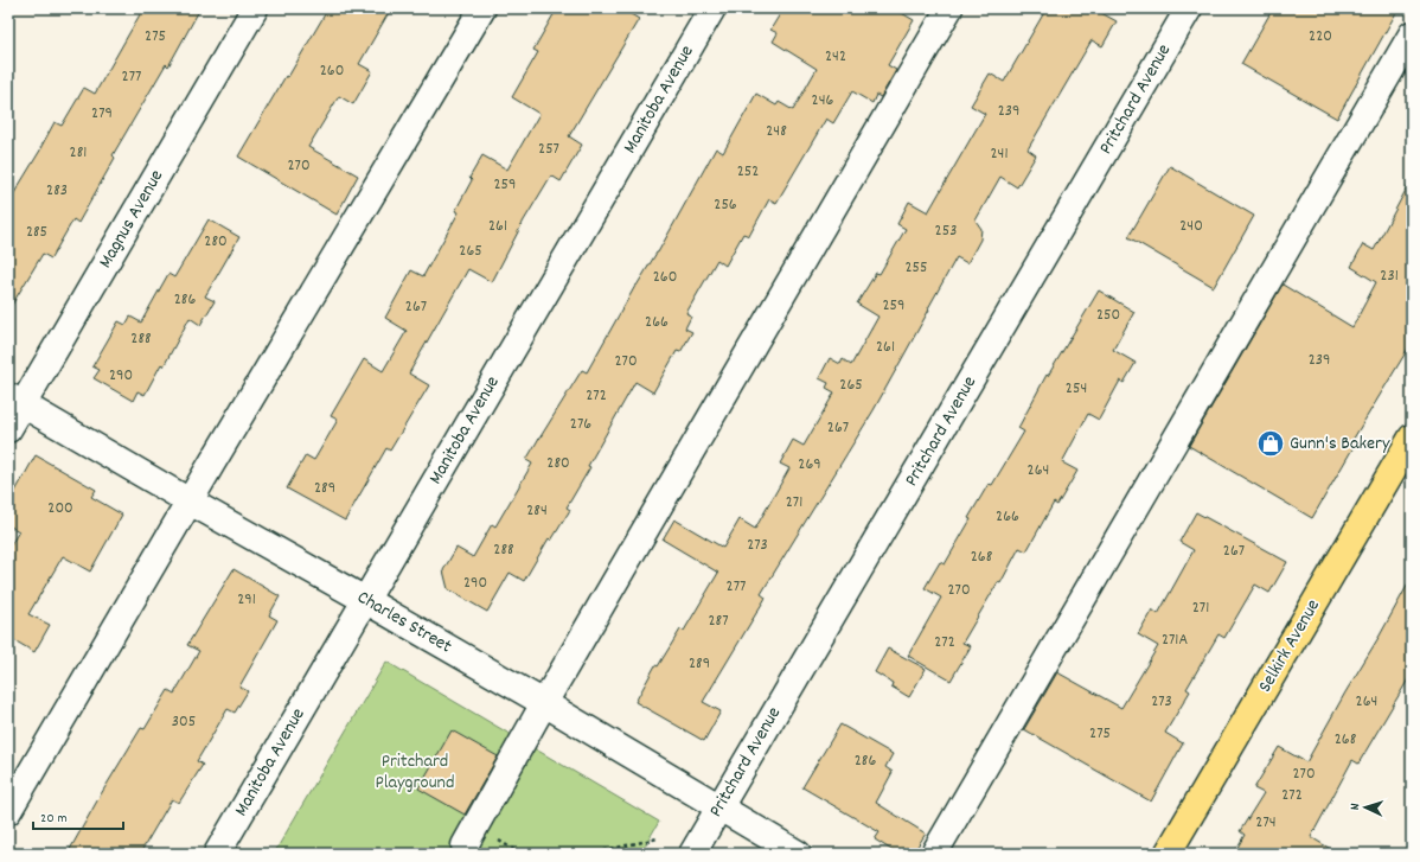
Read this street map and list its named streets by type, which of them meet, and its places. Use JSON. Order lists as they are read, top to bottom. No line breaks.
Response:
{"streets":{"main road":["Selkirk Avenue"],"street":["Manitoba Avenue","Pritchard Avenue","Magnus Avenue","Charles Street"]},"crossings":[["Manitoba Avenue","Charles Street"],["Pritchard Avenue","Charles Street"],["Magnus Avenue","Charles Street"]],"parks":["Pritchard Playground"],"places":{"shop":["Gunn's Bakery"]},"house_numbers":["275","220","242","260","277","246","239","279","248","257","281","241","270","252","259","283","256","261","240","253","285","280","265","255","231","260","286","259","267","250","266","288","261","239","270","290","265","254","272","276","267","280","269","264","289","271","200","284","266","273","288","267","268","290","277","270","291","271","287","271A","272","289","273","264","305","275","268","286","270","272","274"],"scale_bar":"20 m","north":"left"}
